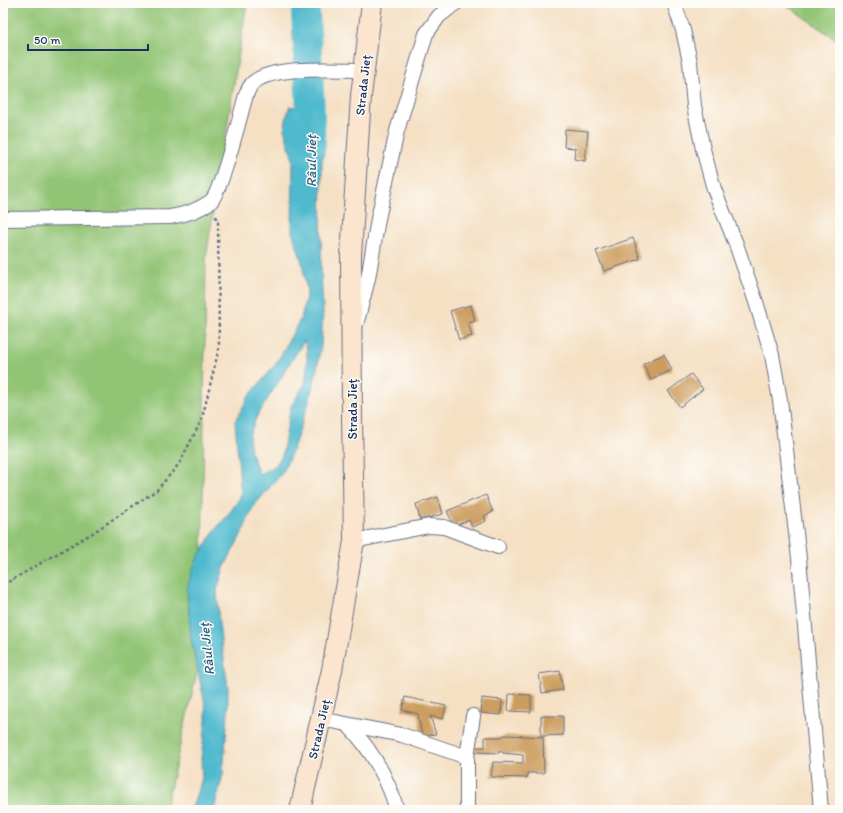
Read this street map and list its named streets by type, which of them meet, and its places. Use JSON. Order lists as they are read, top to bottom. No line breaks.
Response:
{"streets":{"main road":["Strada Jieț"]},"water":["Râul Jieț"],"scale_bar":"50 m"}
